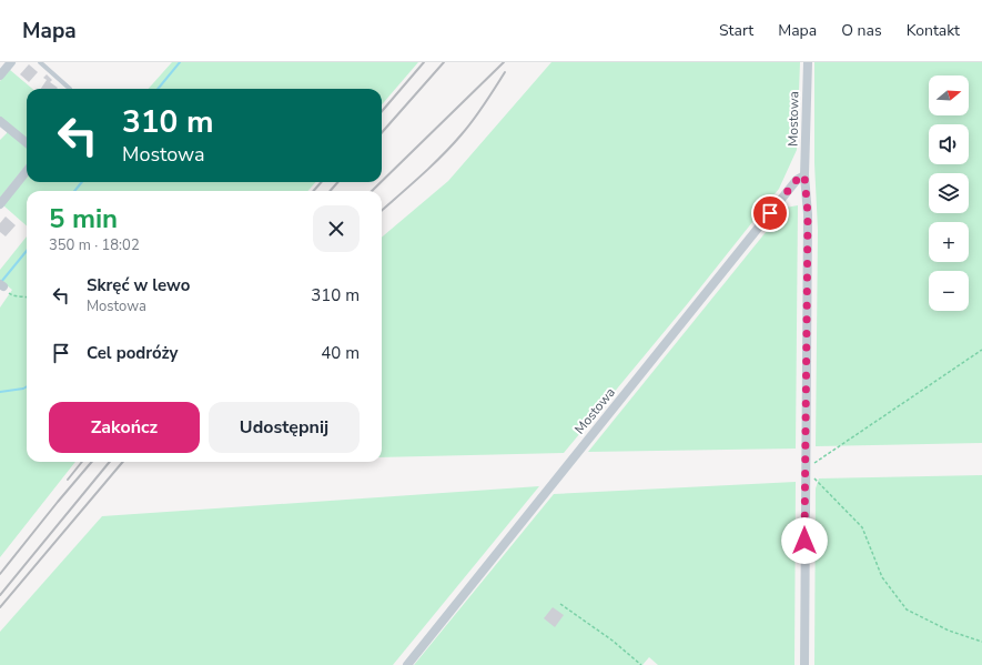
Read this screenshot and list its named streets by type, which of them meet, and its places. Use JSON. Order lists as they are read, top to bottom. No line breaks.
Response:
{"streets":{"street":["Mostowa"]},"north":"right","page":{"header":"Mapa","nav":["Start","Mapa","O nas","Kontakt"],"map_buttons":["+","−"],"turn":["310 m","Mostowa"],"heading":["5 min","350 m · 18:02"],"list":[{"name":"Skręć w lewo","note":"Mostowa","value":"310 m"},{"name":"Cel podróży","value":"40 m"}],"buttons":["Zakończ","Udostępnij"]}}
